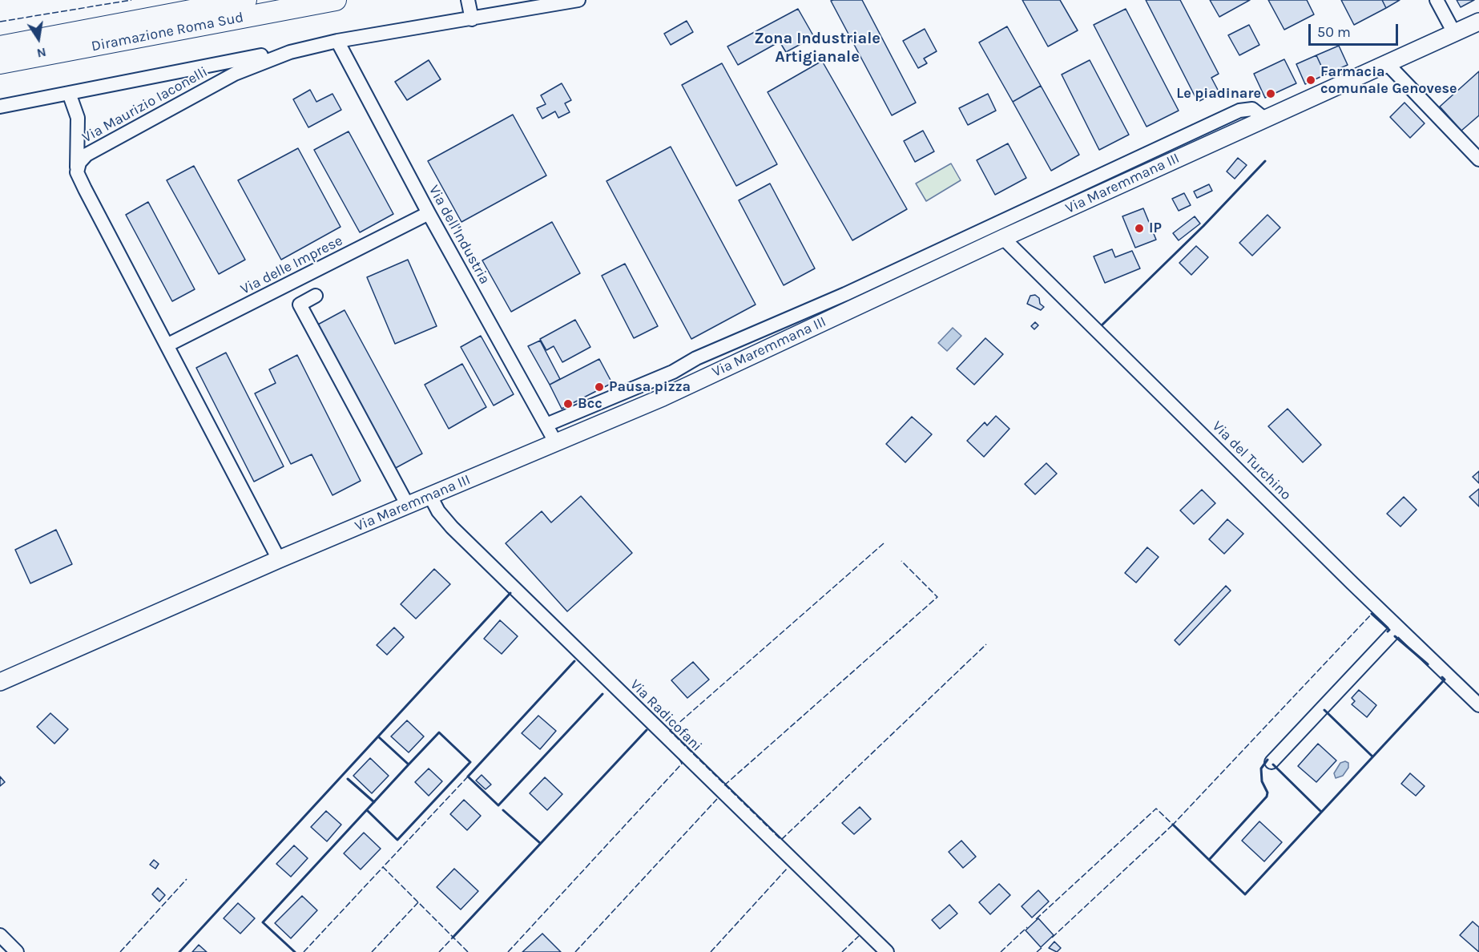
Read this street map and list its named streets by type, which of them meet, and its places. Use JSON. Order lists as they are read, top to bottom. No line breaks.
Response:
{"streets":{"highway":["Diramazione Roma Sud"],"main road":["Via Maremmana III"],"street":["Via Maurizio Iaconelli","Via dell'Industria","Via delle Imprese","Via del Turchino","Via Radicofani"]},"crossings":[["Via Maurizio Iaconelli","Via dell'Industria"],["Via Maremmana III","Via dell'Industria"],["Via Maremmana III","Via del Turchino"],["Via Maremmana III","Via Radicofani"],["Via dell'Industria","Via delle Imprese"]],"districts":["Zona Industriale Artigianale"],"places":["Farmacia comunale Genovese","Le piadinare","IP","Pausa pizza","Bcc"],"scale_bar":"50 m","north":"bottom"}
